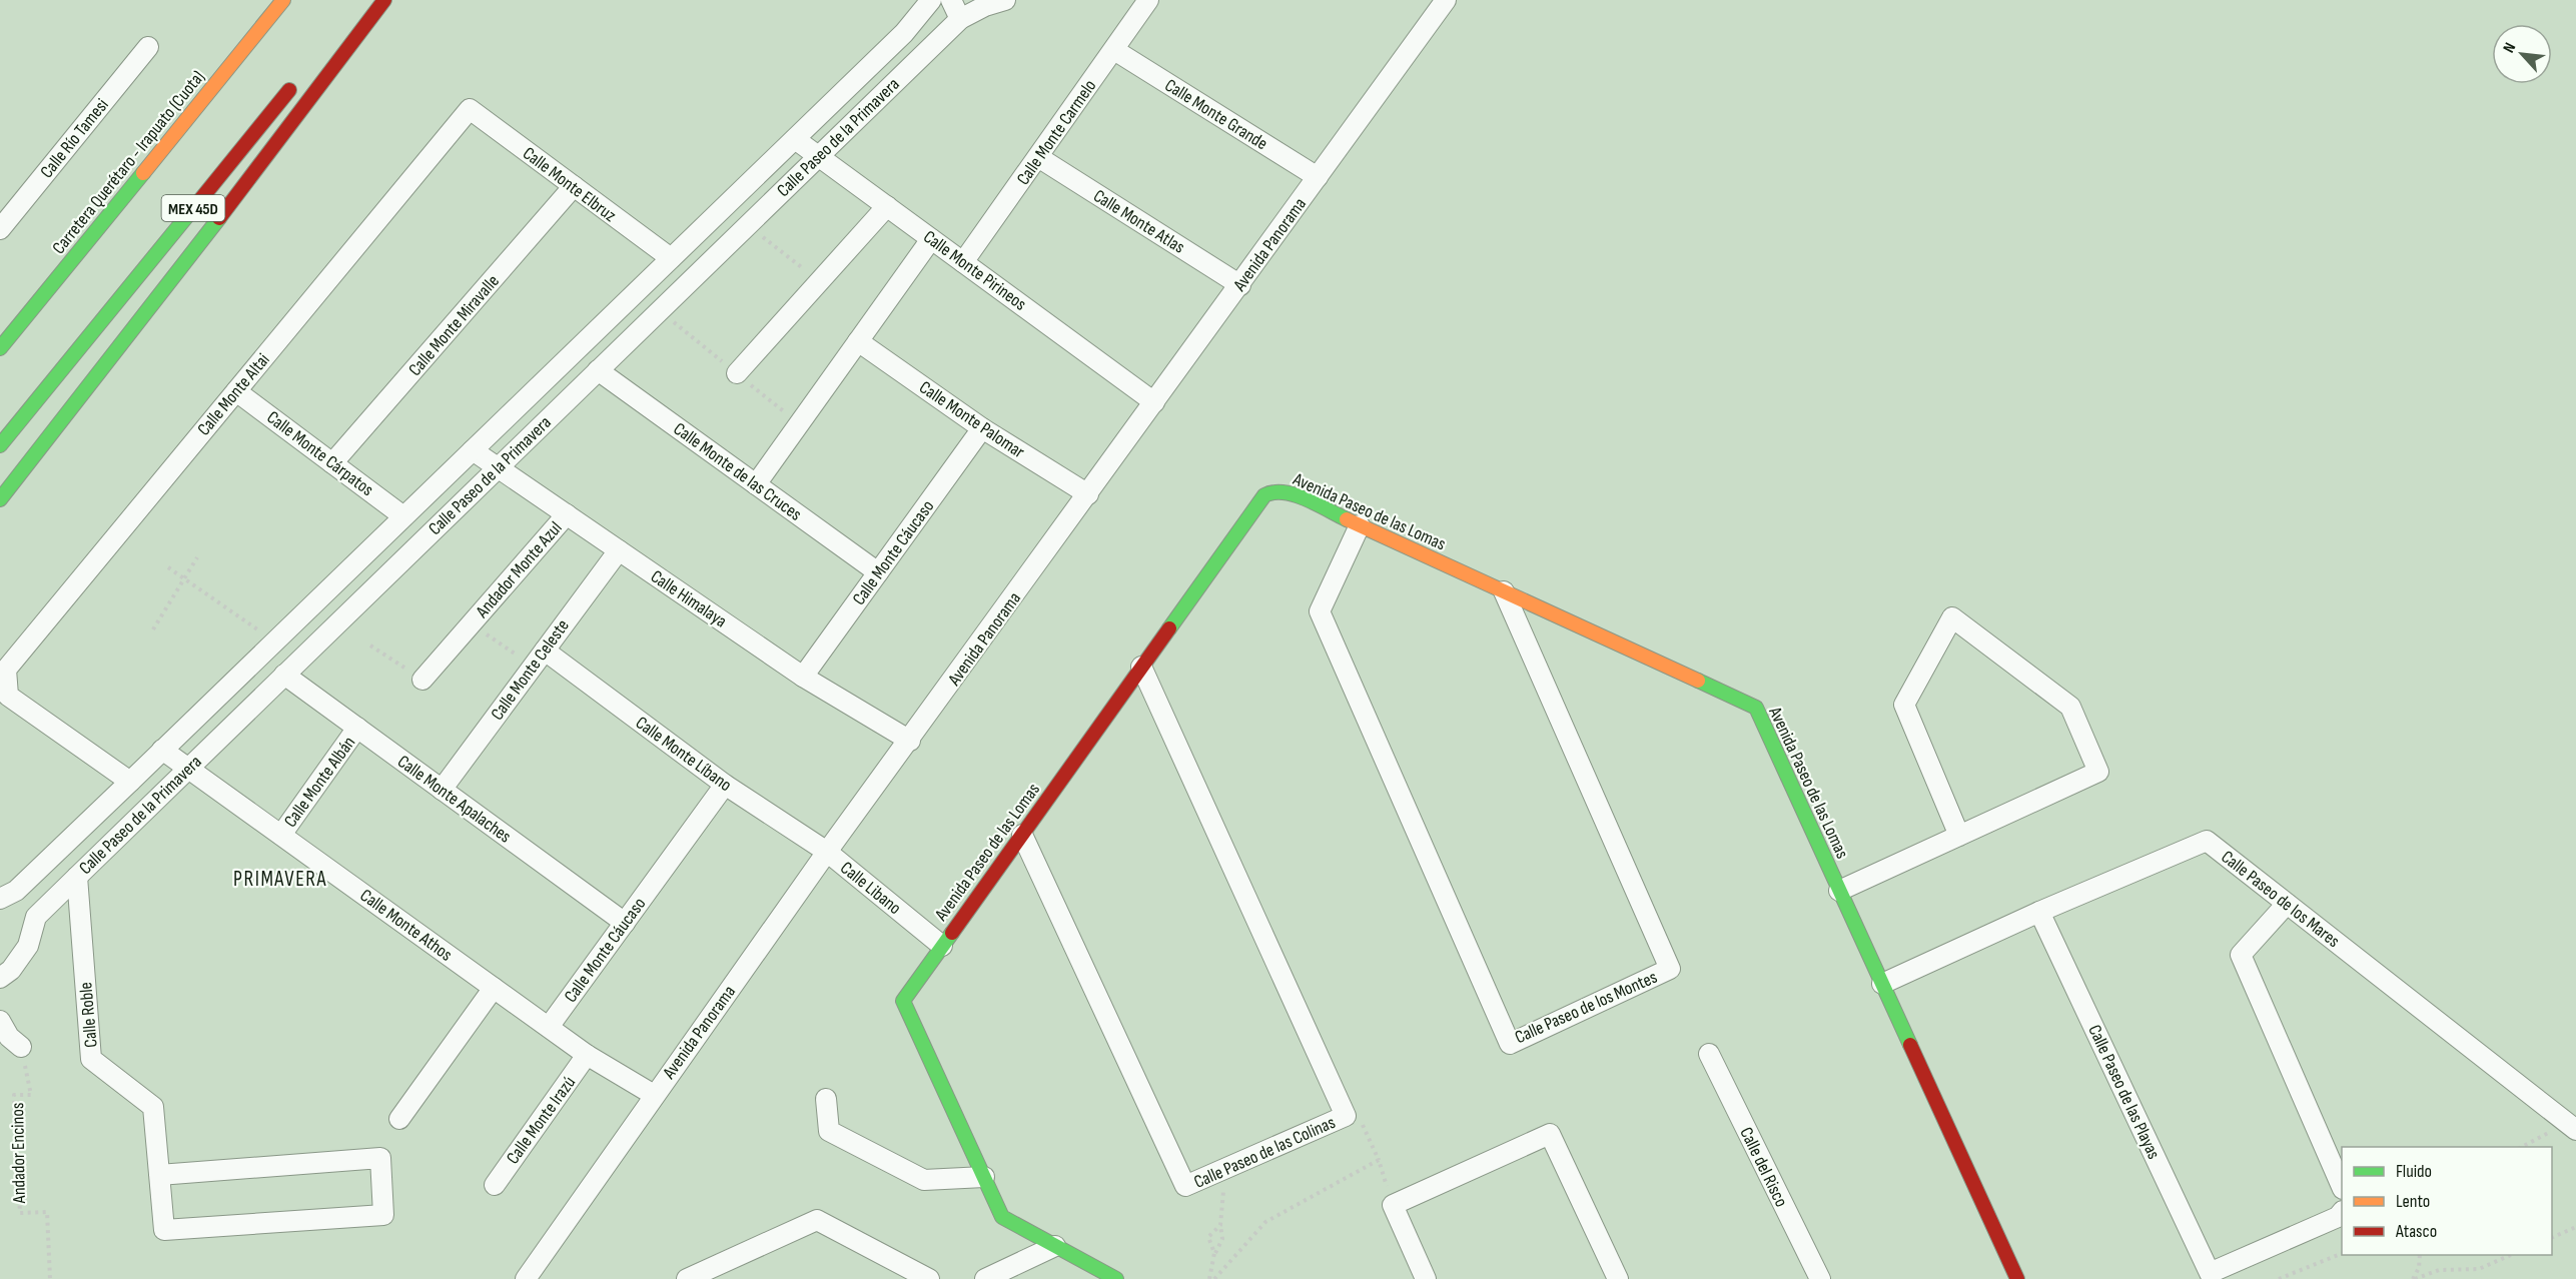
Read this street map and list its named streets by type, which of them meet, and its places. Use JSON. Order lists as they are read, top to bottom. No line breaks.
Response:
{"streets":{"main road":["Carretera Querétaro - Irapuato (Cuota)","MEX 45D","Avenida Paseo de las Lomas"],"street":["Calle Monte Grande","Calle Monte Carmelo","Calle Paseo de la Primavera","Calle Río Tamesi","Calle Monte Elbruz","Calle Monte Atlas","Avenida Panorama","Calle Monte Pirineos","Calle Monte Miravalle","Calle Monte Altai","Calle Monte Palomar","Calle Monte Cárpatos","Calle Monte de las Cruces","Calle Monte Cáucaso","Andador Monte Azul","Calle Himalaya","Calle Monte Celeste","Calle Monte Líbano","Calle Monte Albán","Calle Monte Apalaches","Calle Libano","Calle Paseo de los Mares","Calle Monte Athos","Calle Paseo de los Montes","Calle Roble","Calle Paseo de las Playas","Calle Monte Irazú","Calle Paseo de las Colinas","Calle del Risco"],"path":["Andador Encinos"]},"crossings":[["Calle Monte Grande","Calle Monte Carmelo"],["Calle Monte Grande","Avenida Panorama"],["Calle Monte Carmelo","Calle Monte Atlas"],["Calle Monte Carmelo","Calle Monte Pirineos"],["Calle Paseo de la Primavera","Calle Monte Elbruz"],["Calle Paseo de la Primavera","Calle Monte Pirineos"],["Calle Paseo de la Primavera","Calle Monte Altai"],["Calle Paseo de la Primavera","Calle Monte Cárpatos"],["Calle Paseo de la Primavera","Calle Monte de las Cruces"],["Calle Paseo de la Primavera","Calle Himalaya"],["Calle Paseo de la Primavera","Calle Monte Apalaches"],["Calle Paseo de la Primavera","Calle Monte Athos"],["Calle Paseo de la Primavera","Calle Roble"],["Calle Monte Elbruz","Calle Monte Miravalle"],["Calle Monte Elbruz","Calle Monte Altai"],["Calle Monte Atlas","Avenida Panorama"],["Avenida Panorama","Calle Monte Pirineos"],["Avenida Panorama","Calle Monte Palomar"],["Avenida Panorama","Calle Himalaya"],["Avenida Panorama","Calle Monte Líbano"],["Avenida Panorama","Calle Libano"],["Avenida Panorama","Calle Monte Athos"],["Calle Monte Miravalle","Calle Monte Cárpatos"],["Calle Monte Altai","Calle Monte Cárpatos"],["Calle Monte Palomar","Calle Monte Cáucaso"],["Calle Monte de las Cruces","Calle Monte Cáucaso"],["Avenida Paseo de las Lomas","Calle Libano"],["Avenida Paseo de las Lomas","Calle Paseo de los Mares"],["Avenida Paseo de las Lomas","Calle Paseo de los Montes"],["Avenida Paseo de las Lomas","Calle Paseo de las Colinas"],["Calle Monte Cáucaso","Calle Himalaya"],["Calle Monte Cáucaso","Calle Monte Líbano"],["Calle Monte Cáucaso","Calle Monte Apalaches"],["Calle Monte Cáucaso","Calle Monte Athos"],["Andador Monte Azul","Calle Himalaya"],["Andador Monte Azul","Calle Monte Celeste"],["Andador Monte Azul","Calle Monte Líbano"],["Calle Himalaya","Calle Monte Celeste"],["Calle Monte Celeste","Calle Monte Líbano"],["Calle Monte Celeste","Calle Monte Apalaches"],["Calle Monte Líbano","Calle Libano"],["Calle Monte Albán","Calle Monte Apalaches"],["Calle Monte Albán","Calle Monte Athos"],["Calle Paseo de los Mares","Calle Paseo de las Playas"],["Calle Monte Athos","Calle Monte Irazú"]],"districts":["PRIMAVERA"],"legend":["Fluido","Lento","Atasco"],"north":"top left"}
